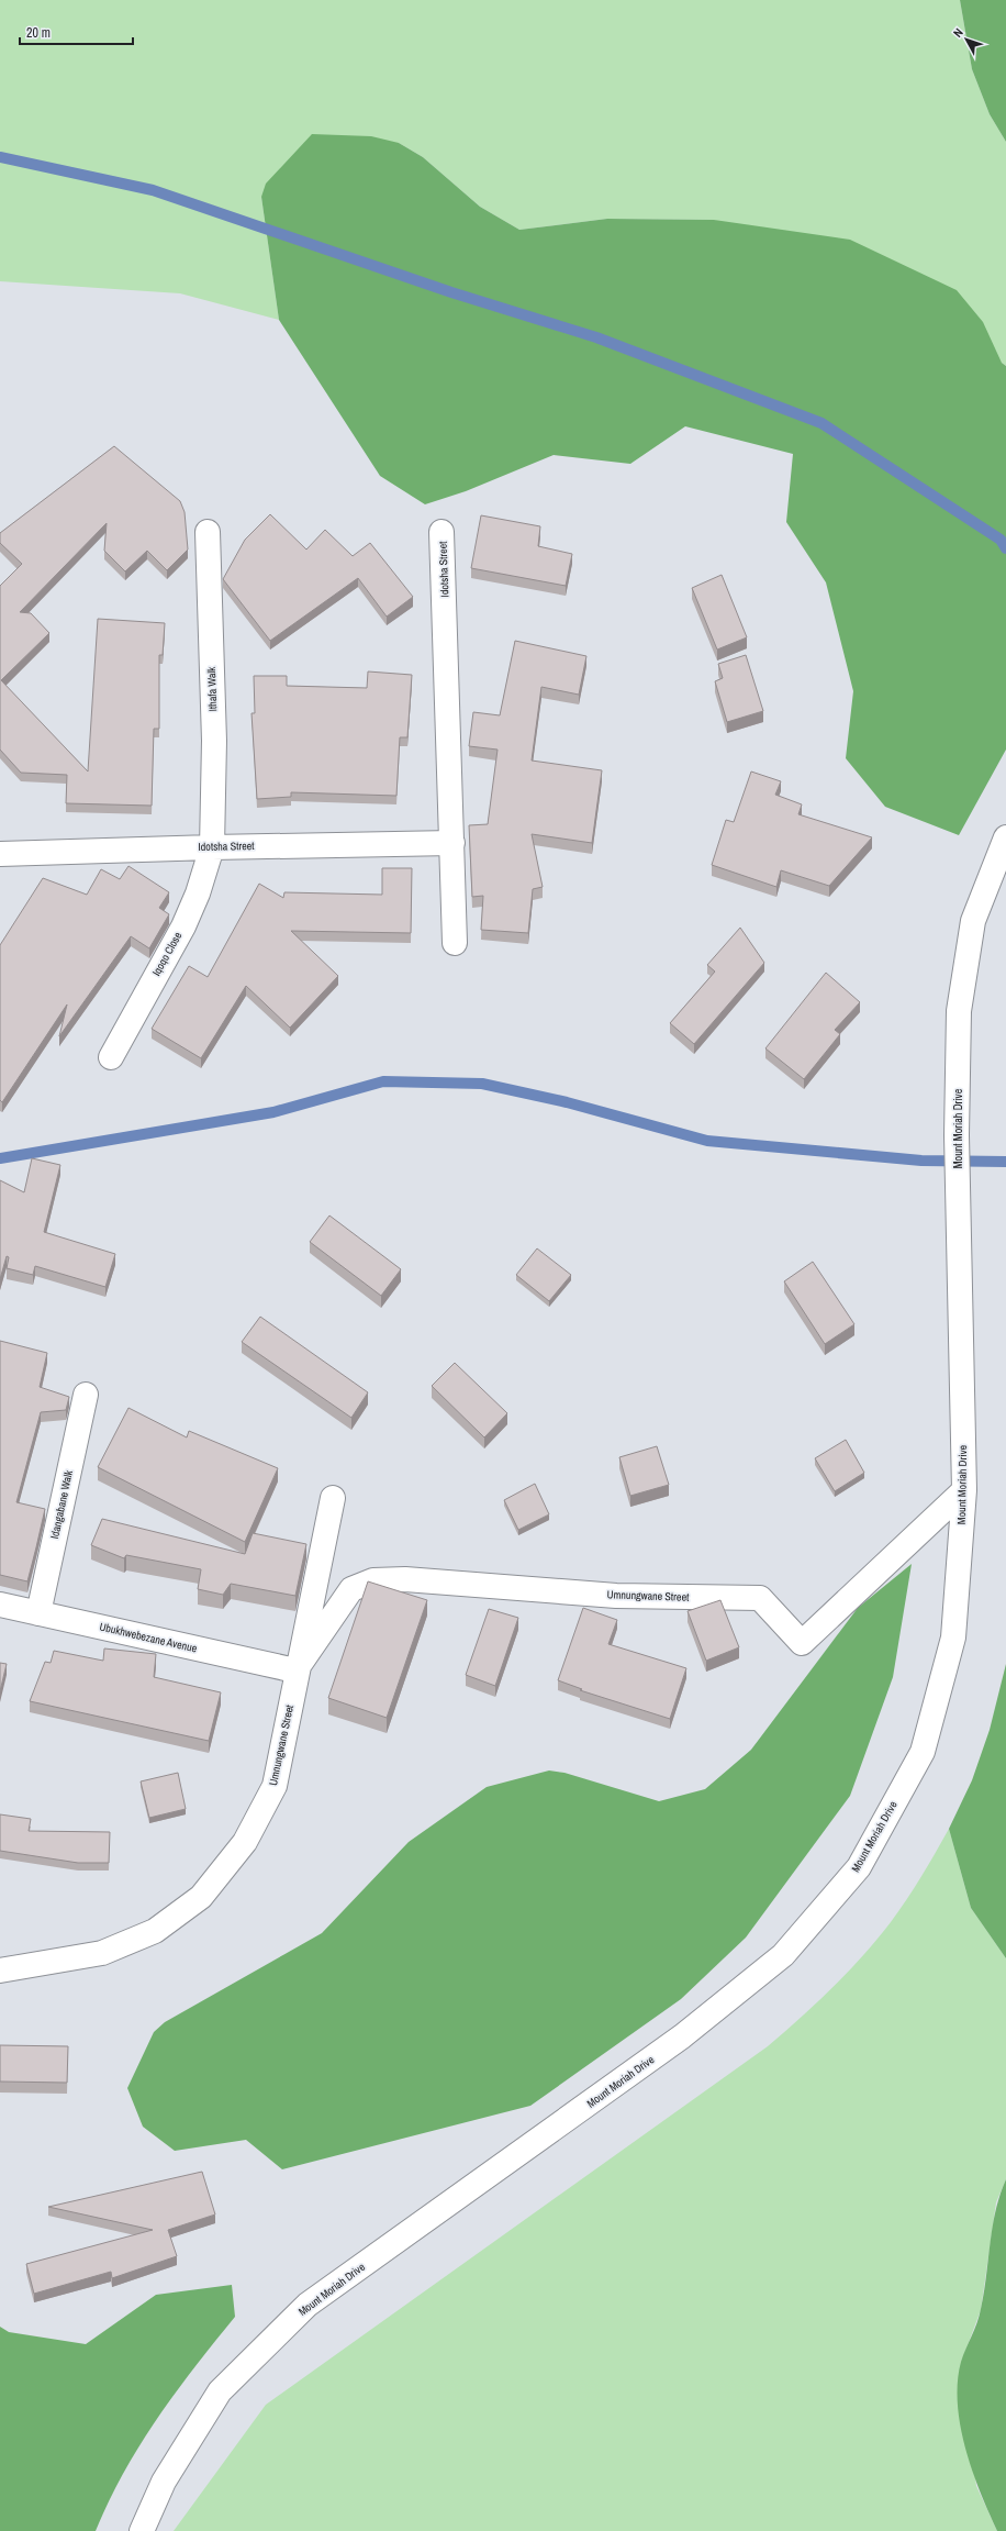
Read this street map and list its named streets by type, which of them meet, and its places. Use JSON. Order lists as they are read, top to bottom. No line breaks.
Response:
{"streets":{"street":["Idotsha Street","Ithafa Walk","Iqoqo Close","Mount Moriah Drive","Idangabane Walk","Umnungwane Street","Ubukhwebezane Avenue"]},"crossings":[["Idotsha Street","Ithafa Walk"],["Idotsha Street","Iqoqo Close"],["Ithafa Walk","Iqoqo Close"],["Mount Moriah Drive","Umnungwane Street"],["Idangabane Walk","Ubukhwebezane Avenue"],["Umnungwane Street","Ubukhwebezane Avenue"]],"scale_bar":"20 m","north":"top left"}
